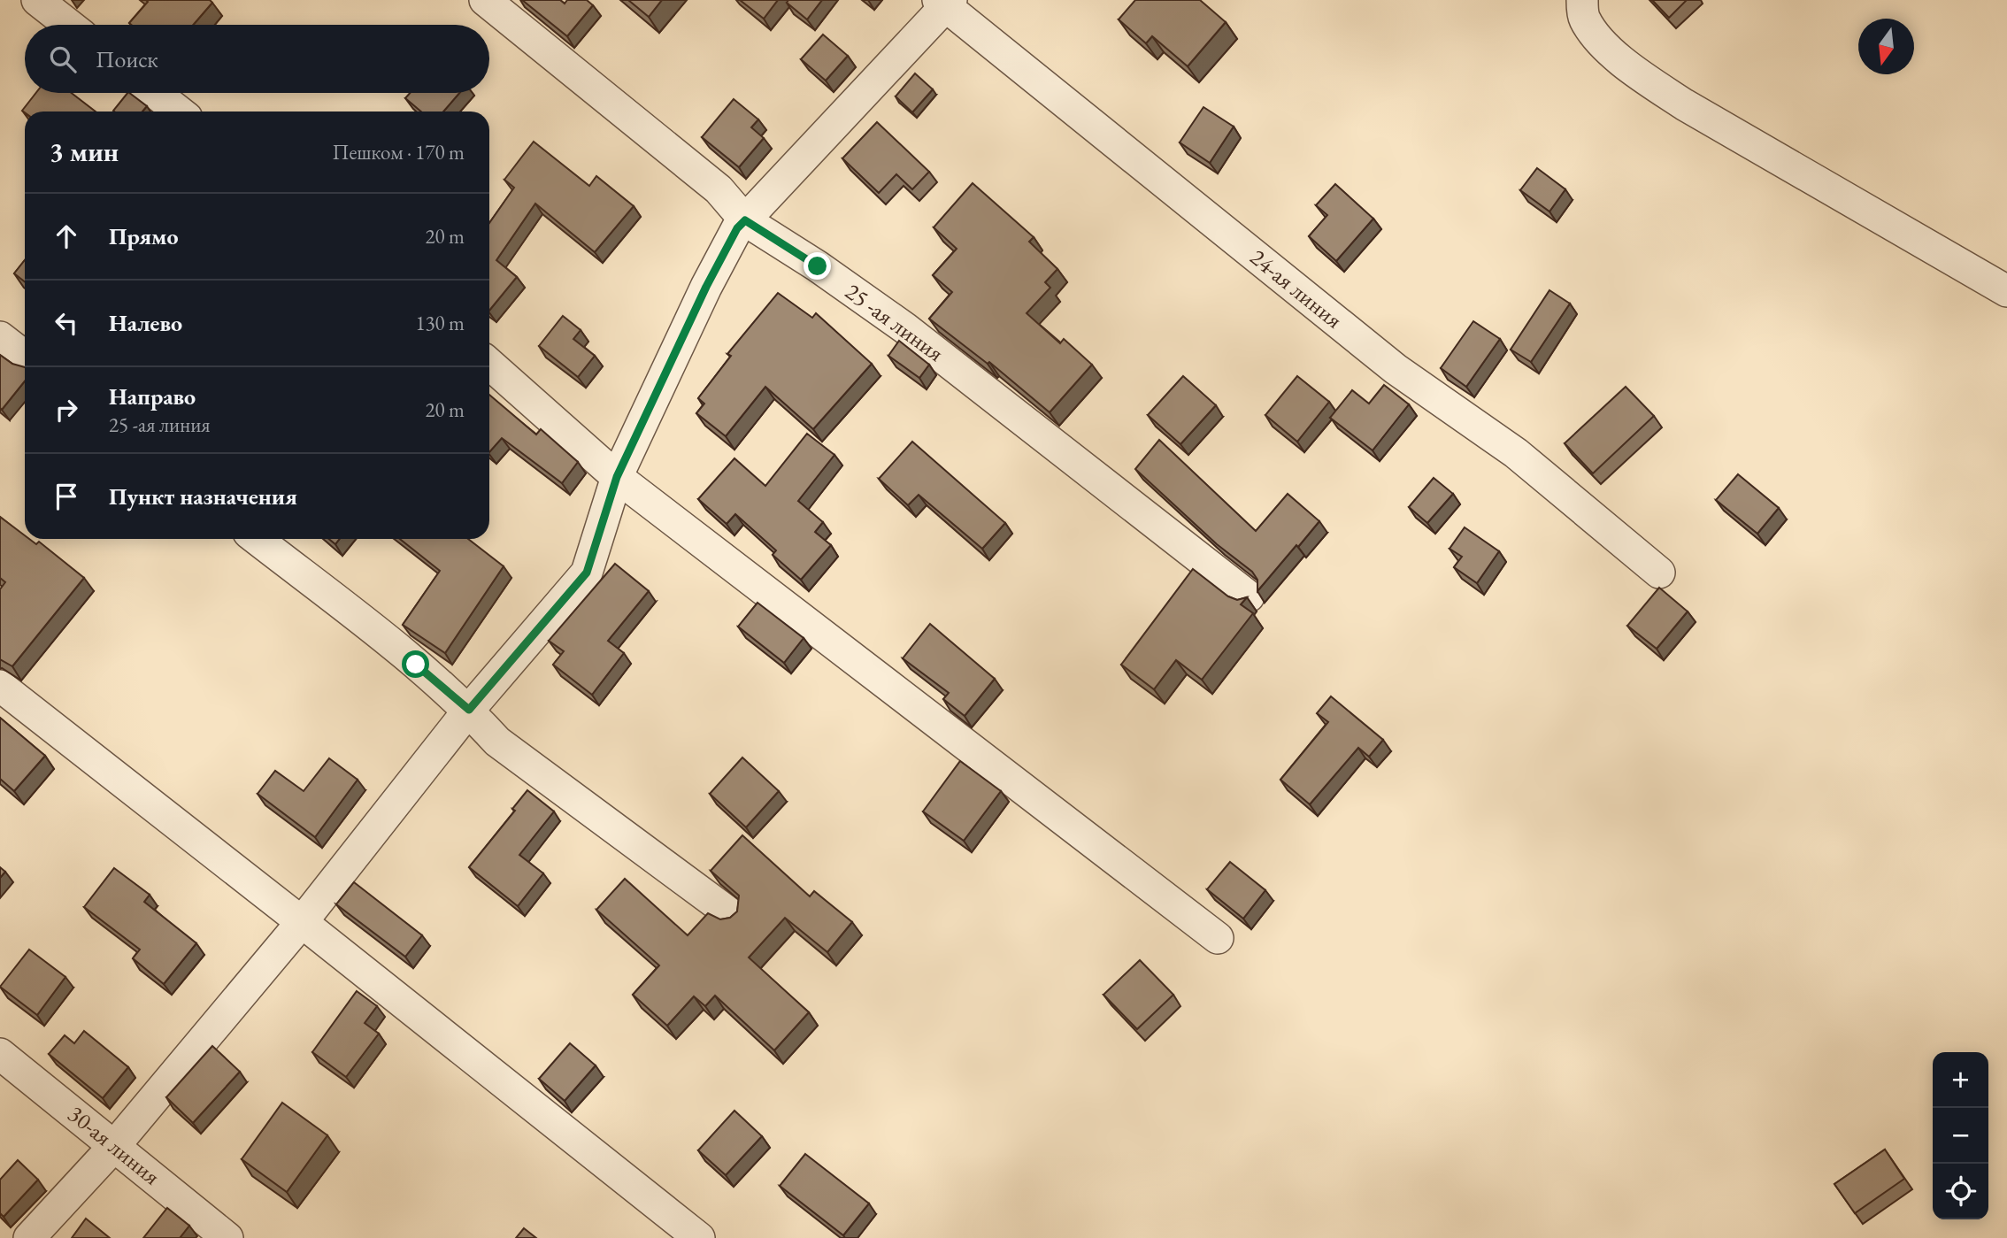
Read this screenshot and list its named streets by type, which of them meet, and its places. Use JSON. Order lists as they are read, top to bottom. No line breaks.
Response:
{"streets":{"street":["24-ая линия","25 -ая линия","30-ая линия"]},"north":"bottom","page":{"search":"Поиск","heading":["3 мин","Пешком · 170 m"],"list":[["Прямо","20 m"],["Налево","130 m"],["Направо","25 -ая линия","20 m"],"Пункт назначения"],"map_buttons":["+","−"]}}
